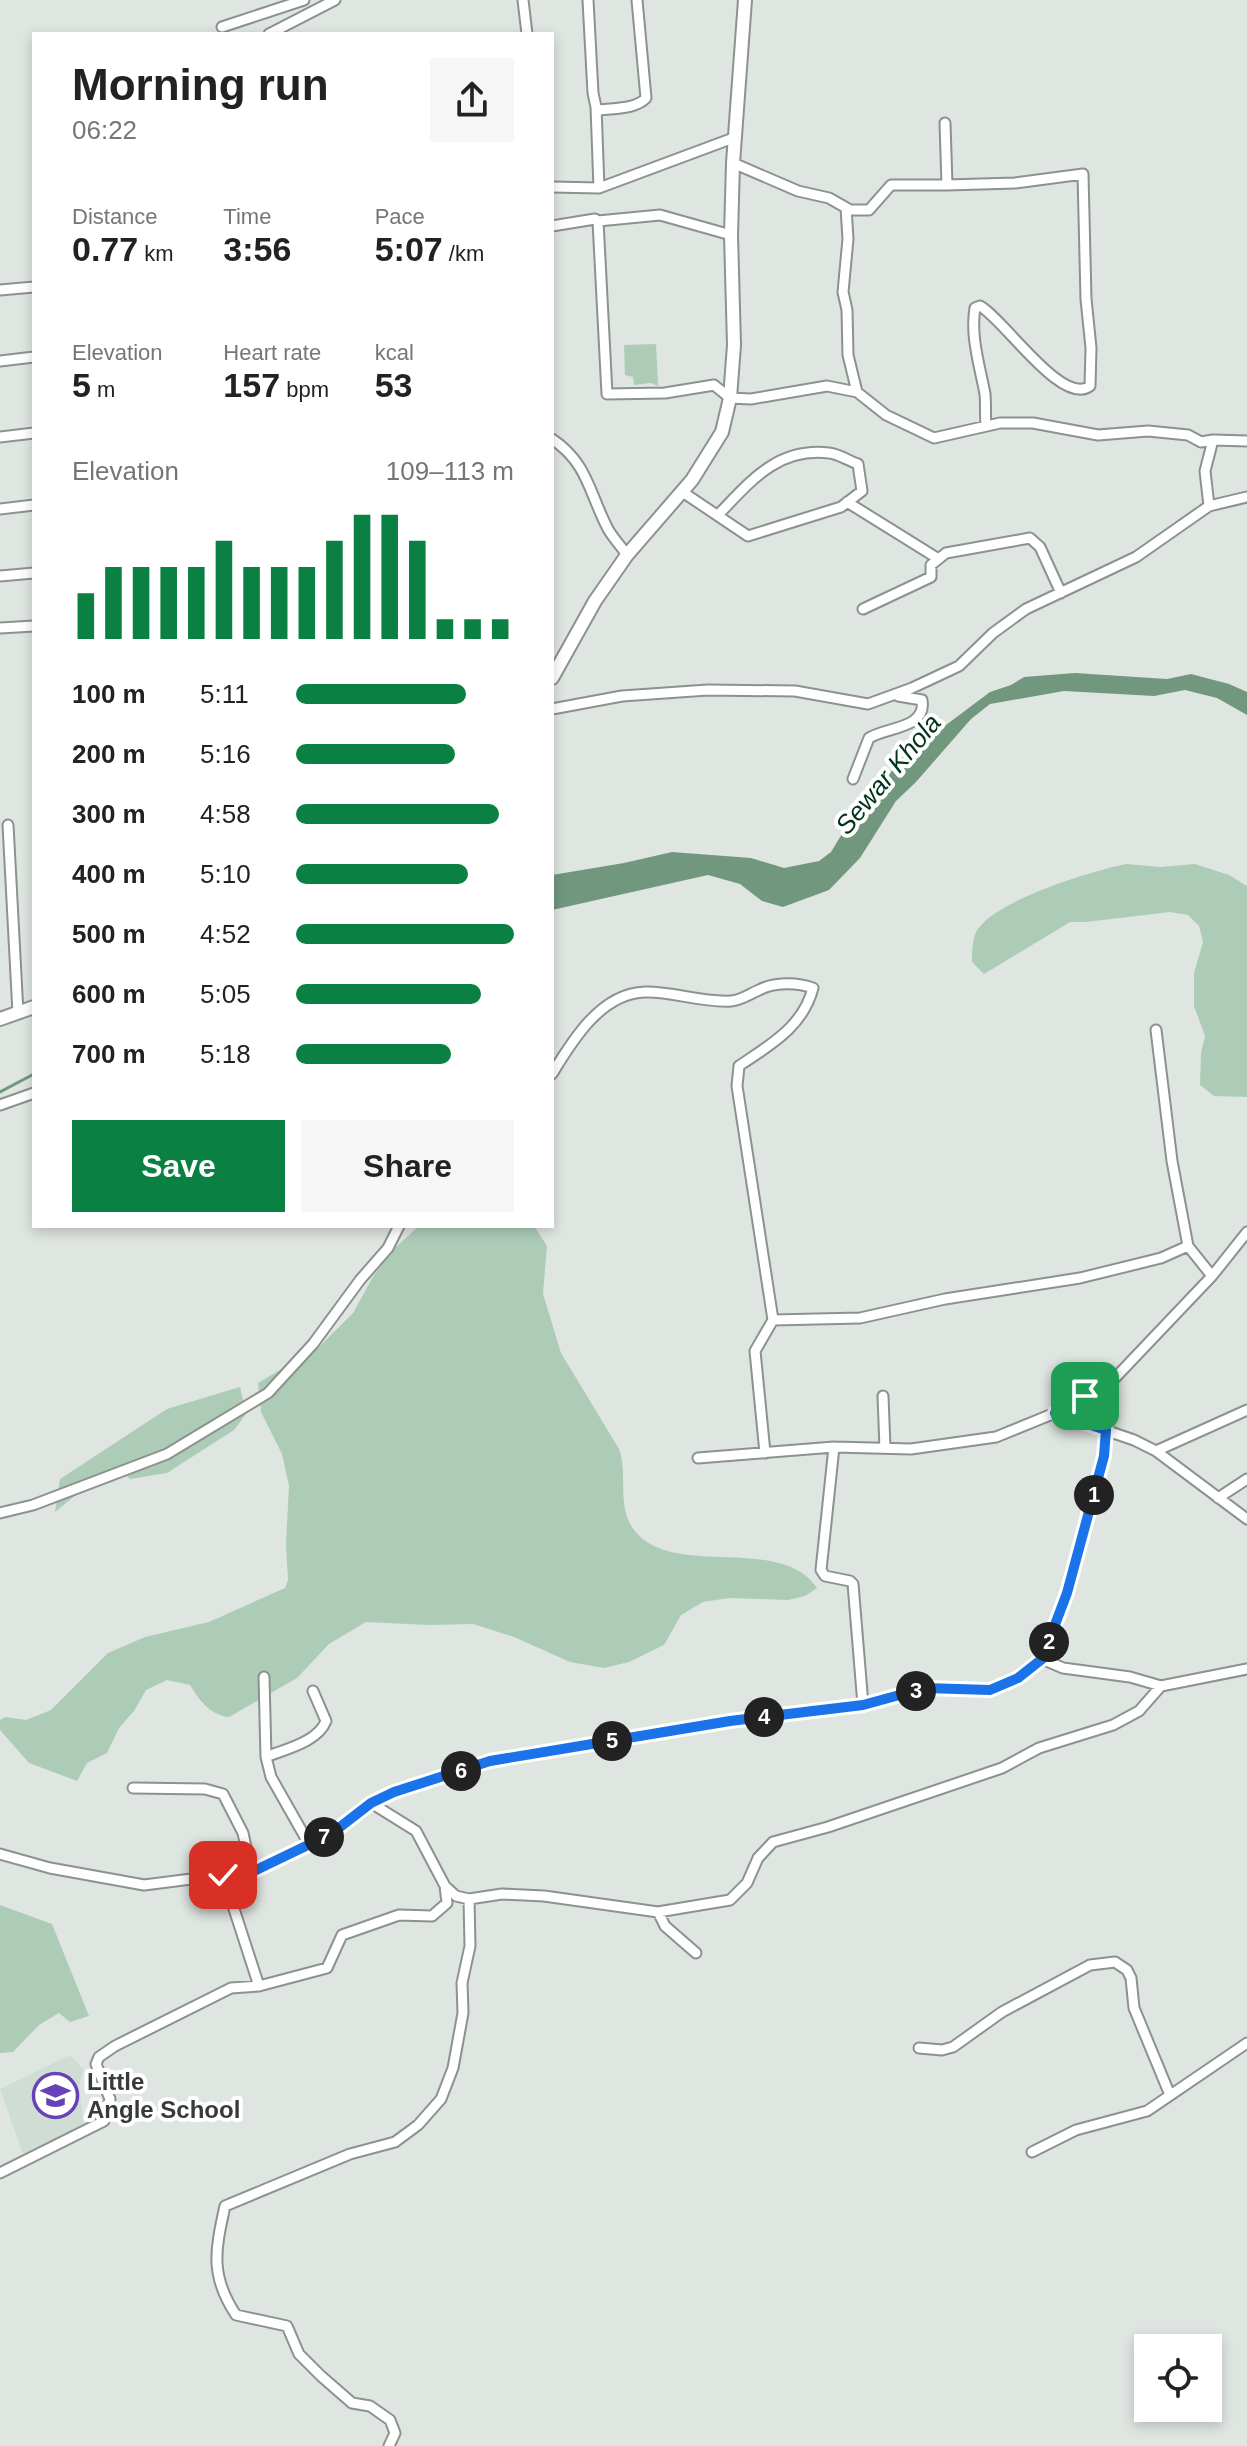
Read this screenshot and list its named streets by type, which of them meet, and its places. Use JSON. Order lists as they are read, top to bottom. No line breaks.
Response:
{"water":["Sewar Khola"],"places":{"school or university":["Little Angle School"]},"page":{"heading":["Morning run","06:22"],"stats":[["Distance","0.77 km"],["Time","3:56"],["Pace","5:07 /km"],["Elevation","5 m"],["Heart rate","157 bpm"],["kcal","53"]],"chart":["Elevation","109–113 m"],"list":[{"name":"100 m","note":"5:11"},{"name":"200 m","note":"5:16"},{"name":"300 m","note":"4:58"},{"name":"400 m","note":"5:10"},{"name":"500 m","note":"4:52"},{"name":"600 m","note":"5:05"},{"name":"700 m","note":"5:18"}],"buttons":["Save","Share"],"pins":["1","2","3","4","5","6","7"]}}
